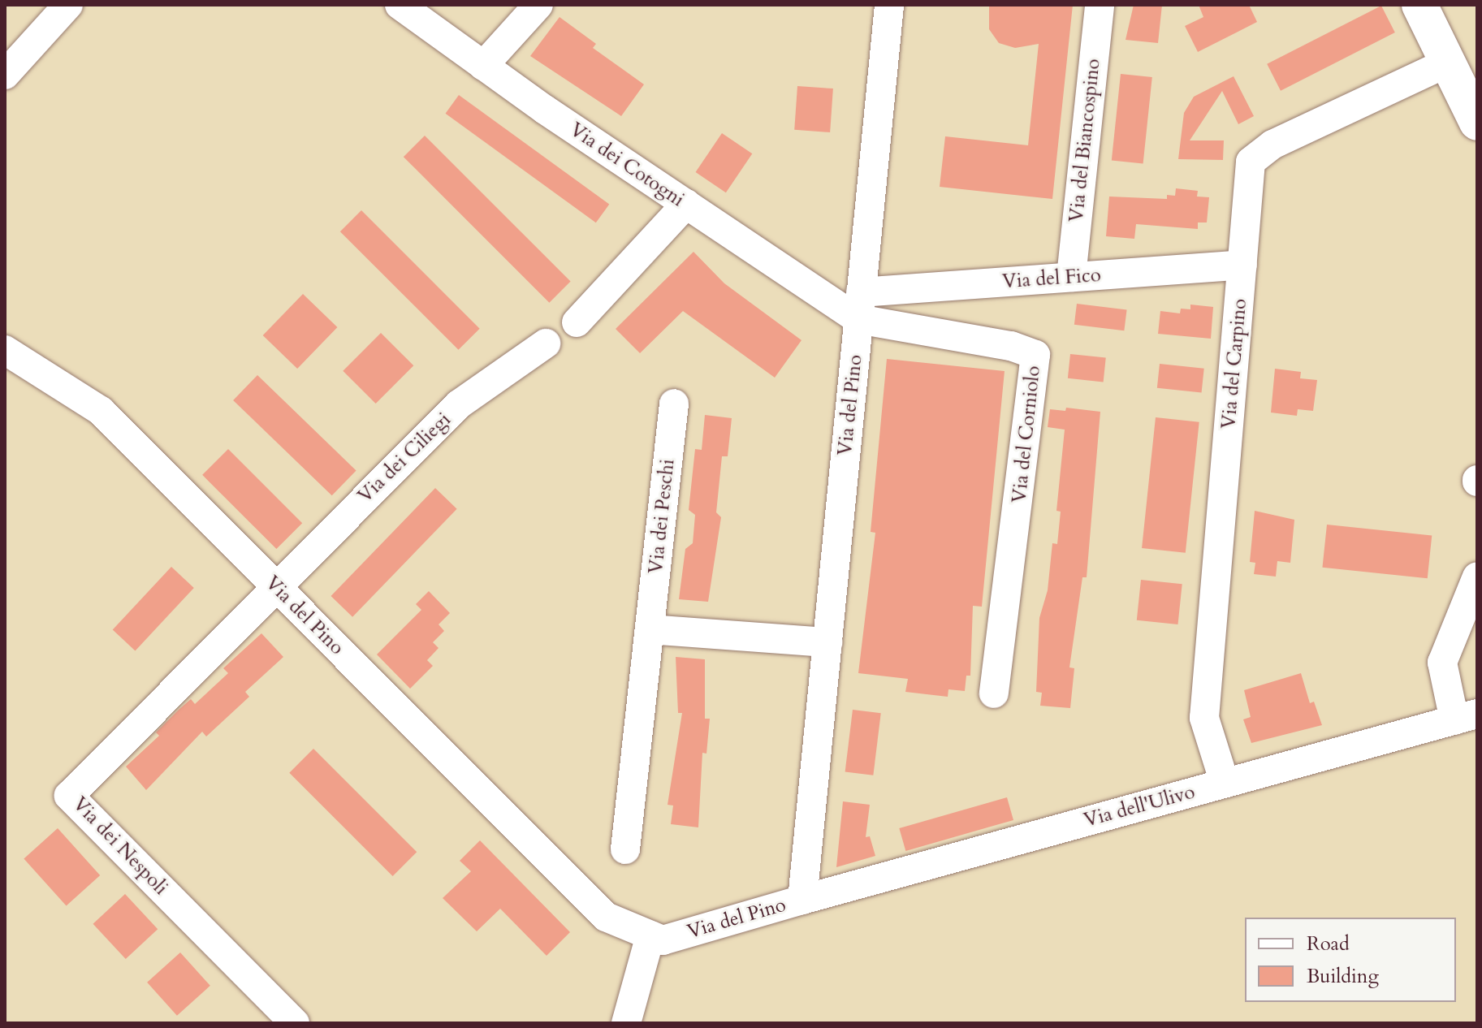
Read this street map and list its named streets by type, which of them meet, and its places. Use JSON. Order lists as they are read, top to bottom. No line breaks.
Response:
{"streets":{"street":["Via del Biancospino","Via dei Cotogni","Via del Fico","Via del Carpino","Via del Pino","Via del Corniolo","Via dei Ciliegi","Via dei Peschi","Via dell'Ulivo","Via dei Nespoli"]},"crossings":[["Via del Biancospino","Via del Fico"],["Via dei Cotogni","Via del Fico"],["Via dei Cotogni","Via del Pino"],["Via dei Cotogni","Via del Corniolo"],["Via del Fico","Via del Carpino"],["Via del Fico","Via del Pino"],["Via del Fico","Via del Corniolo"],["Via del Carpino","Via dell'Ulivo"],["Via del Pino","Via del Corniolo"],["Via del Pino","Via dei Ciliegi"],["Via del Pino","Via dell'Ulivo"],["Via del Pino","Via dei Nespoli"],["Via dei Ciliegi","Via dei Nespoli"]],"legend":["Road","Building"]}
